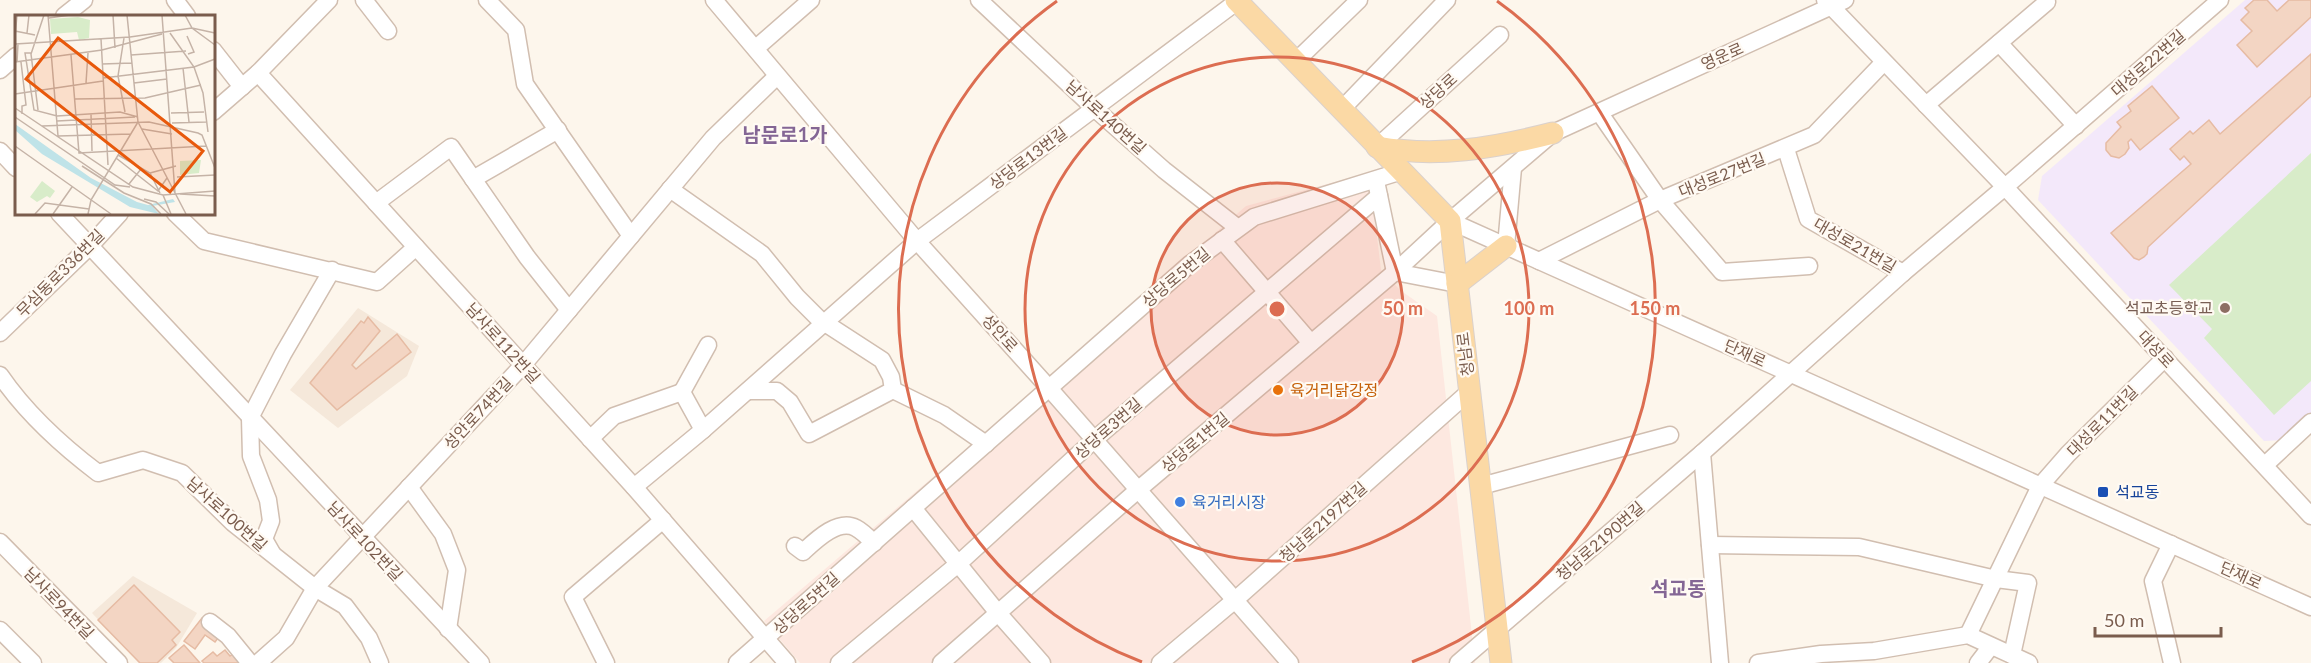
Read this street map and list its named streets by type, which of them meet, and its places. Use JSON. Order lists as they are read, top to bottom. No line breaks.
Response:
{"streets":{"main road":["청남로"],"street":["영운로","대성로22번길","상당로","남사로140번길","상당로13번길","대성로27번길","대성로21번길","무심동로336번길","상당로5번길","성안로","남사로112번길","대성로","단재로","성안로74번길","대성로11번길","상당로3번길","상당로1번길","남사로100번길","청남로2197번길","남사로102번길","청남로2190번길","남사로94번길"]},"crossings":[["영운로","대성로"],["영운로","단재로"],["영운로","청남로"],["영운로","상당로1번길"],["대성로22번길","대성로21번길"],["대성로22번길","대성로"],["남사로140번길","상당로13번길"],["남사로140번길","상당로5번길"],["상당로13번길","성안로"],["상당로13번길","남사로112번길"],["대성로27번길","대성로21번길"],["대성로27번길","대성로"],["대성로27번길","단재로"],["대성로21번길","대성로"],["대성로21번길","단재로"],["대성로21번길","청남로2190번길"],["무심동로336번길","남사로102번길"],["상당로5번길","성안로"],["상당로5번길","남사로112번길"],["상당로5번길","상당로3번길"],["성안로","성안로74번길"],["성안로","상당로3번길"],["성안로","상당로1번길"],["성안로","청남로2197번길"],["남사로112번길","성안로74번길"],["대성로","대성로11번길"],["단재로","청남로"],["단재로","대성로11번길"],["단재로","상당로1번길"],["단재로","청남로2190번길"],["청남로","상당로1번길"],["청남로","청남로2197번길"],["청남로","청남로2190번길"],["성안로74번길","남사로100번길"],["성안로74번길","남사로102번길"]],"districts":["남문로1가","석교동"],"places":{"other":["석교초등학교","육거리닭강정","육거리시장"],"transit":["석교동"]},"scale_bar":"50 m","rings":["50 m","100 m","150 m"]}
